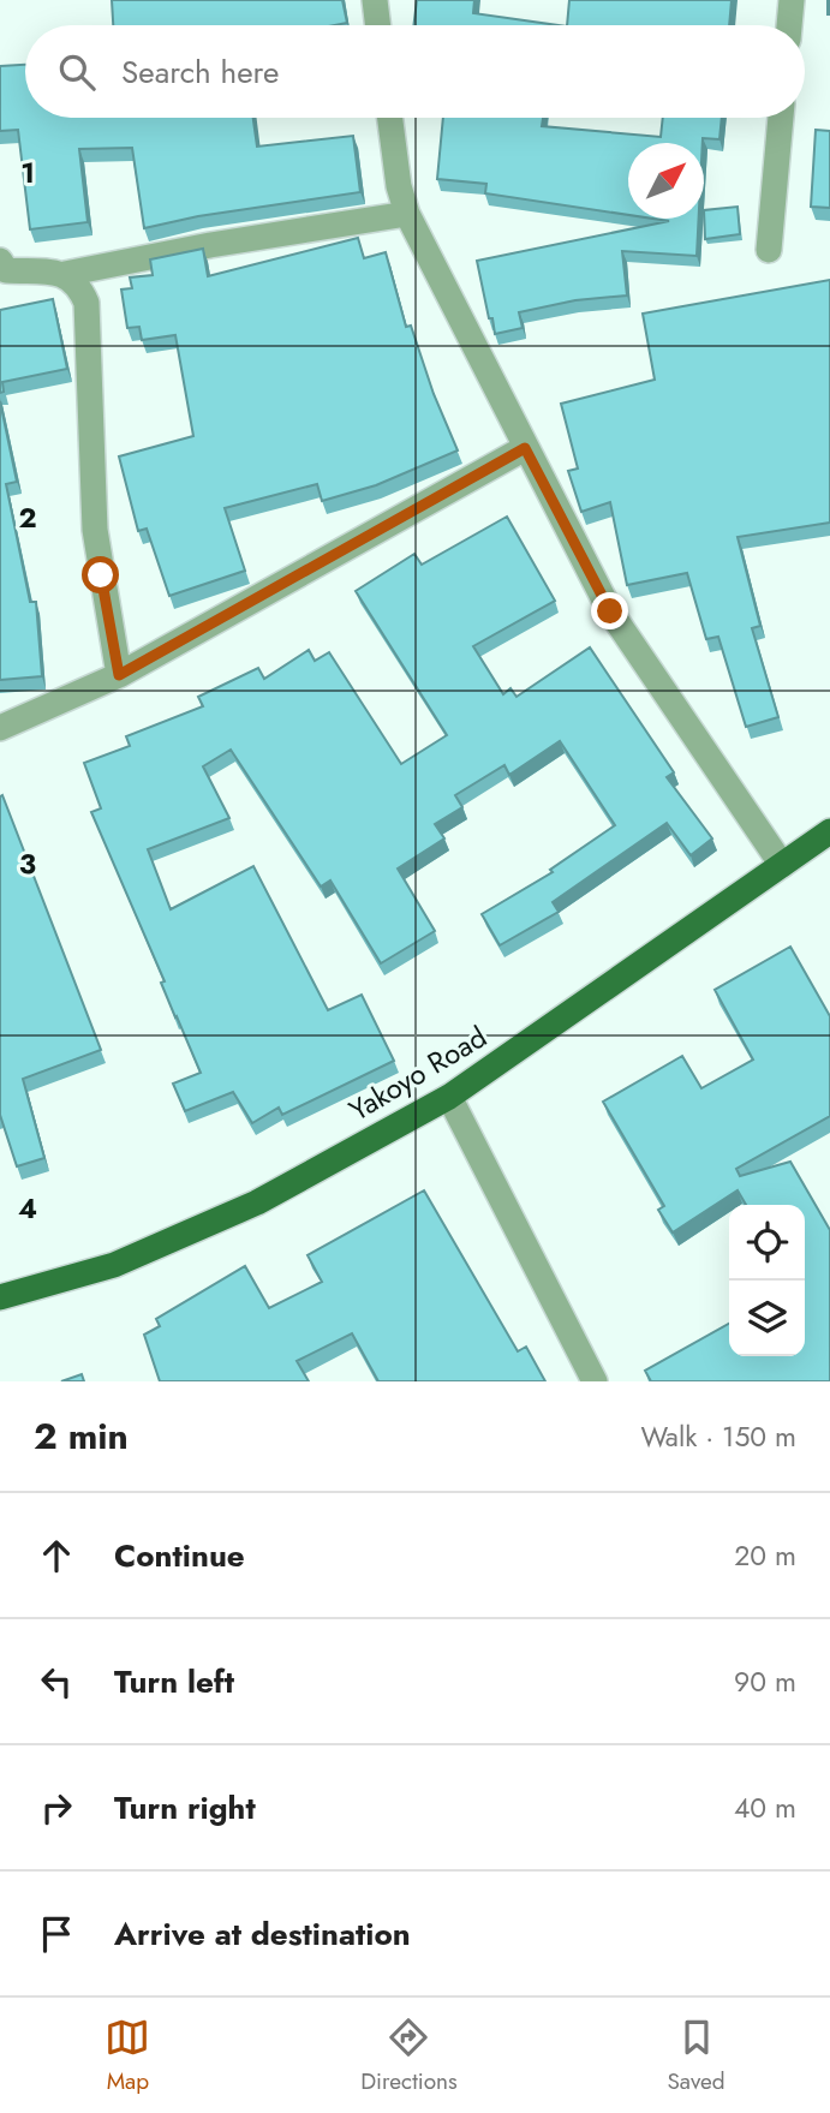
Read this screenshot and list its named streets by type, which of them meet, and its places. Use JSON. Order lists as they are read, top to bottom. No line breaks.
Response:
{"streets":{"main road":["Yakoyo Road"]},"north":"top right","page":{"search":"Search here","heading":["2 min","Walk · 150 m"],"list":[["Continue","20 m"],["Turn left","90 m"],["Turn right","40 m"],"Arrive at destination"],"nav":["Map","Directions","Saved"]},"grid":{"rows":["1","2","3","4"]}}
